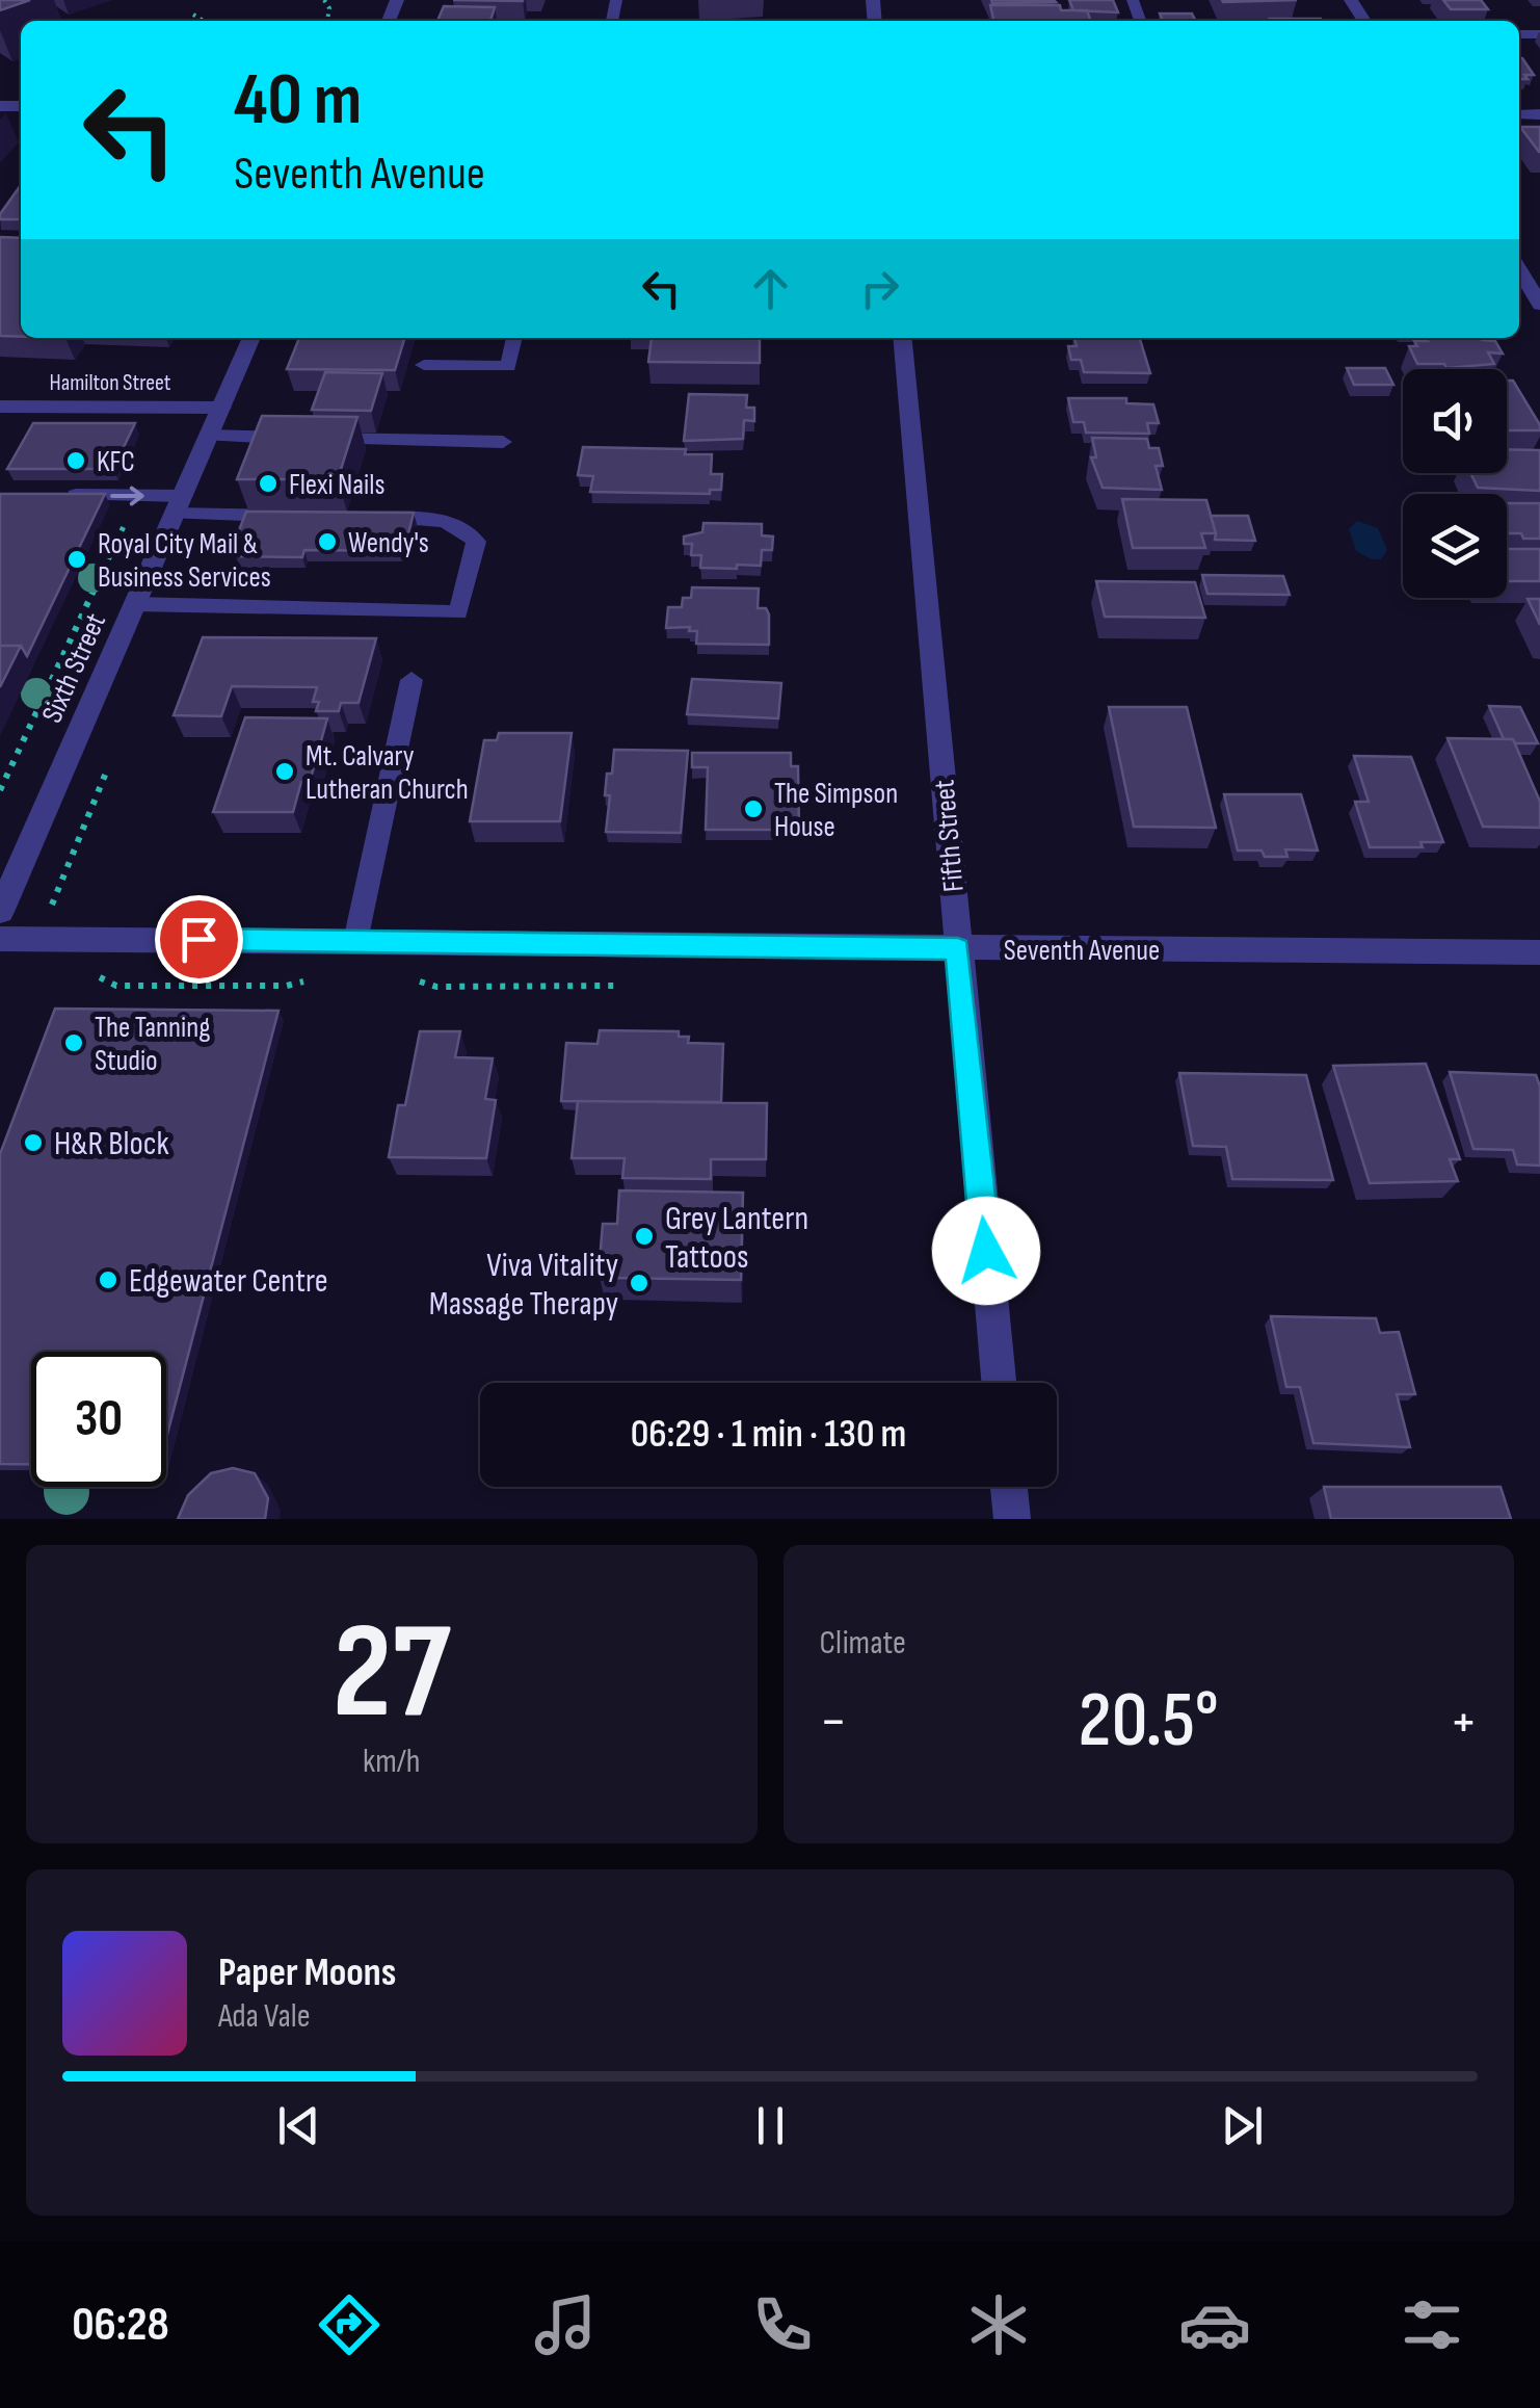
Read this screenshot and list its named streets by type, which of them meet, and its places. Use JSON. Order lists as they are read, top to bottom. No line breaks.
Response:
{"streets":{"street":["Hamilton Street","Sixth Street","Fifth Street","Seventh Avenue"]},"crossings":[["Hamilton Street","Sixth Street"],["Fifth Street","Seventh Avenue"]],"places":["KFC","Flexi Nails","Wendy's","Royal City Mail & Business Services","Mt. Calvary Lutheran Church","The Simpson House","The Tanning Studio","H&R Block","Grey Lantern Tattoos","Edgewater Centre","Viva Vitality Massage Therapy"],"page":{"turn":["40 m","Seventh Avenue"],"limit":"30","trip":"06:29 · 1 min · 130 m","tile":[["27","km/h"],"Climate"],"heat":["−","20.5°","+"],"song":["Paper Moons","Ada Vale"],"tabs":"06:28"}}
